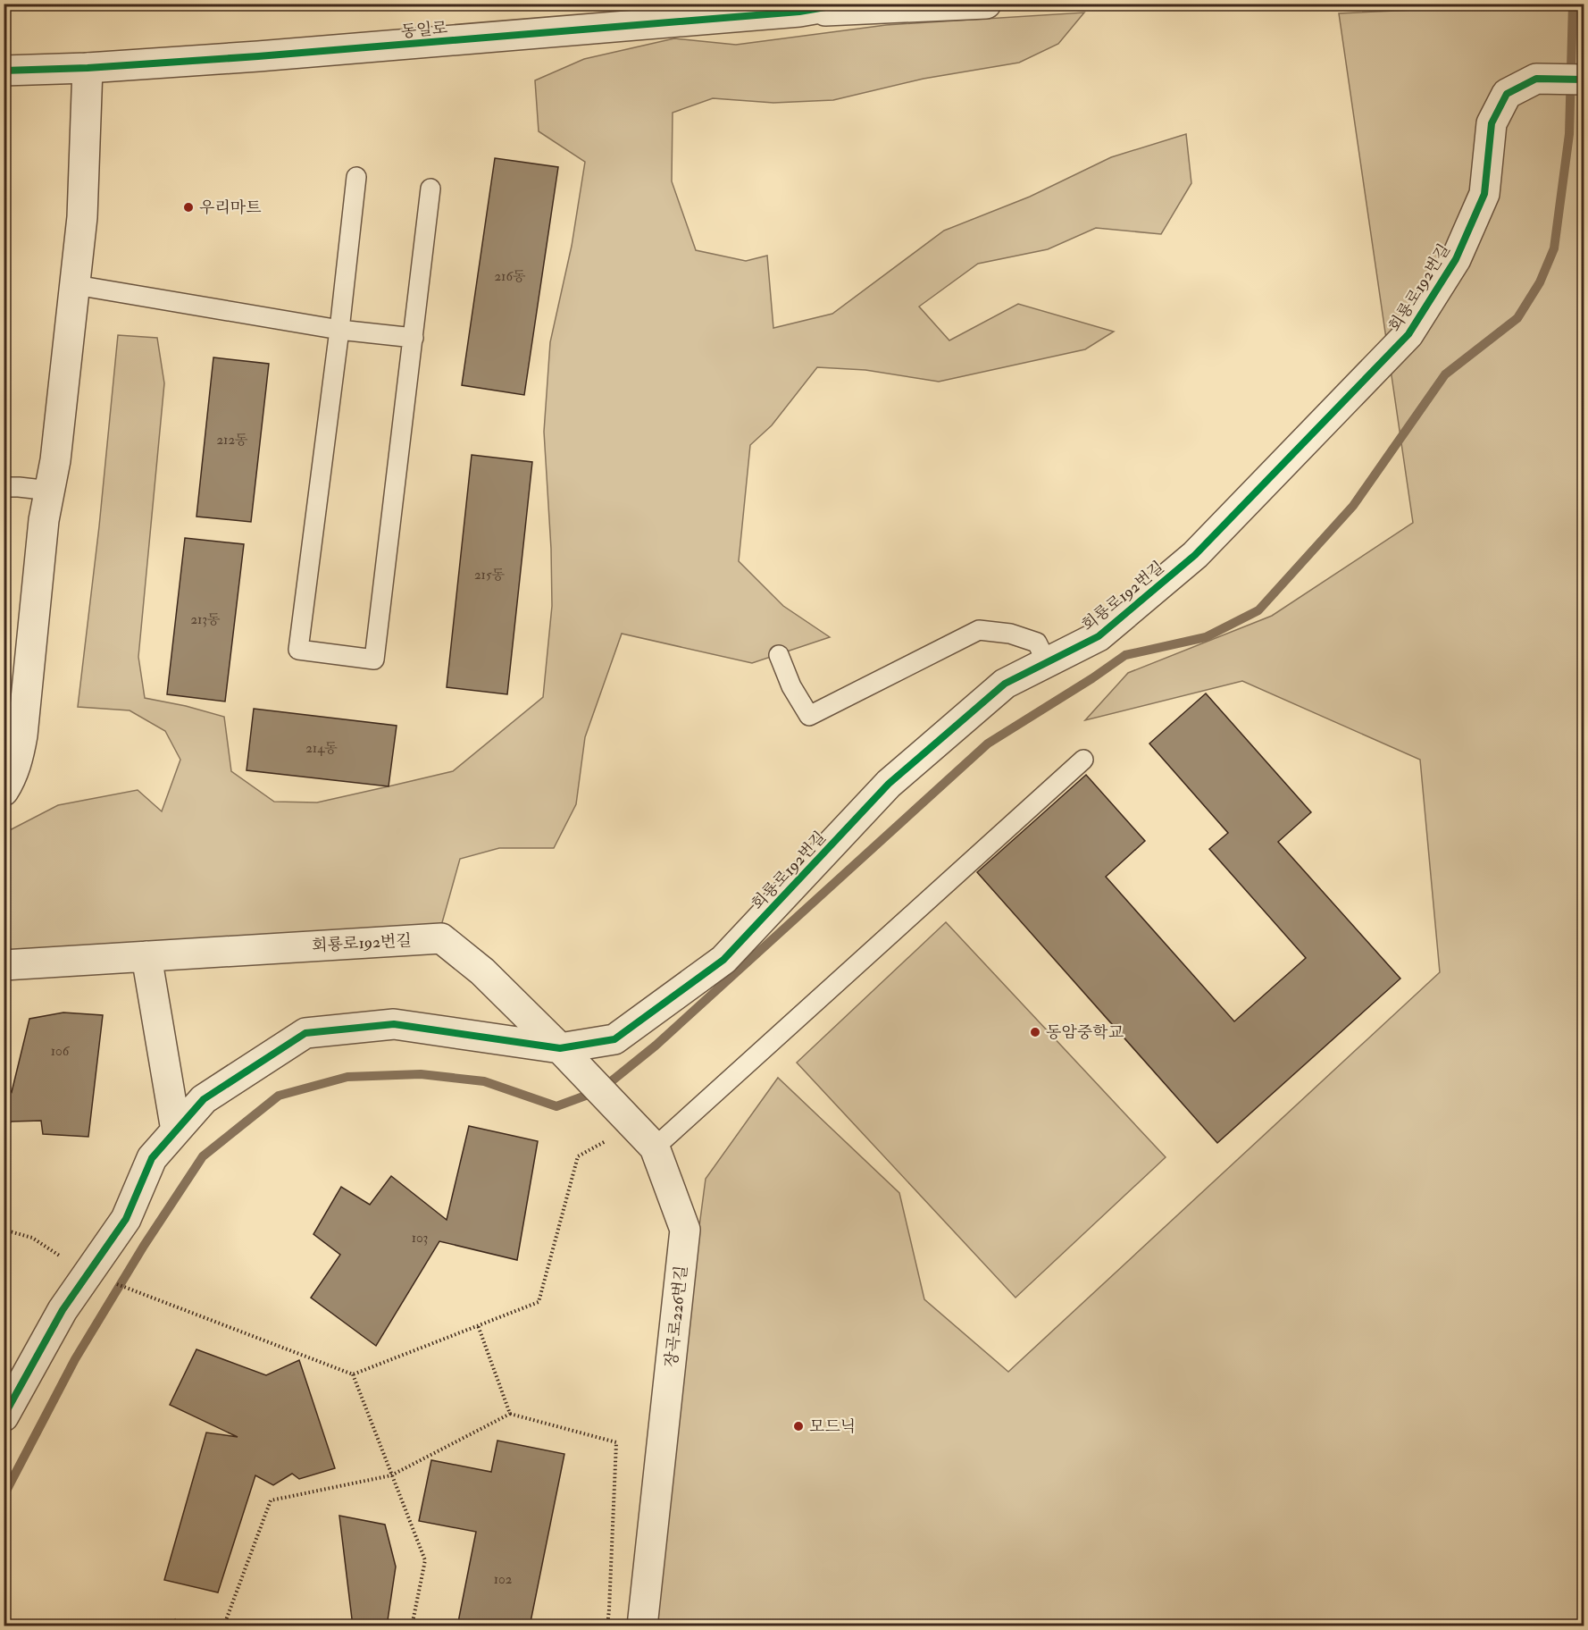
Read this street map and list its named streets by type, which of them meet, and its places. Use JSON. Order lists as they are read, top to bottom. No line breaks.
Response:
{"streets":{"street":["동일로","회룡로192번길","장곡로226번길"]},"crossings":[["회룡로192번길","장곡로226번길"]],"places":["우리마트","동암중학교","모드닉"],"house_numbers":["216동","212동","215동","213동","214동","106","103","102"]}
